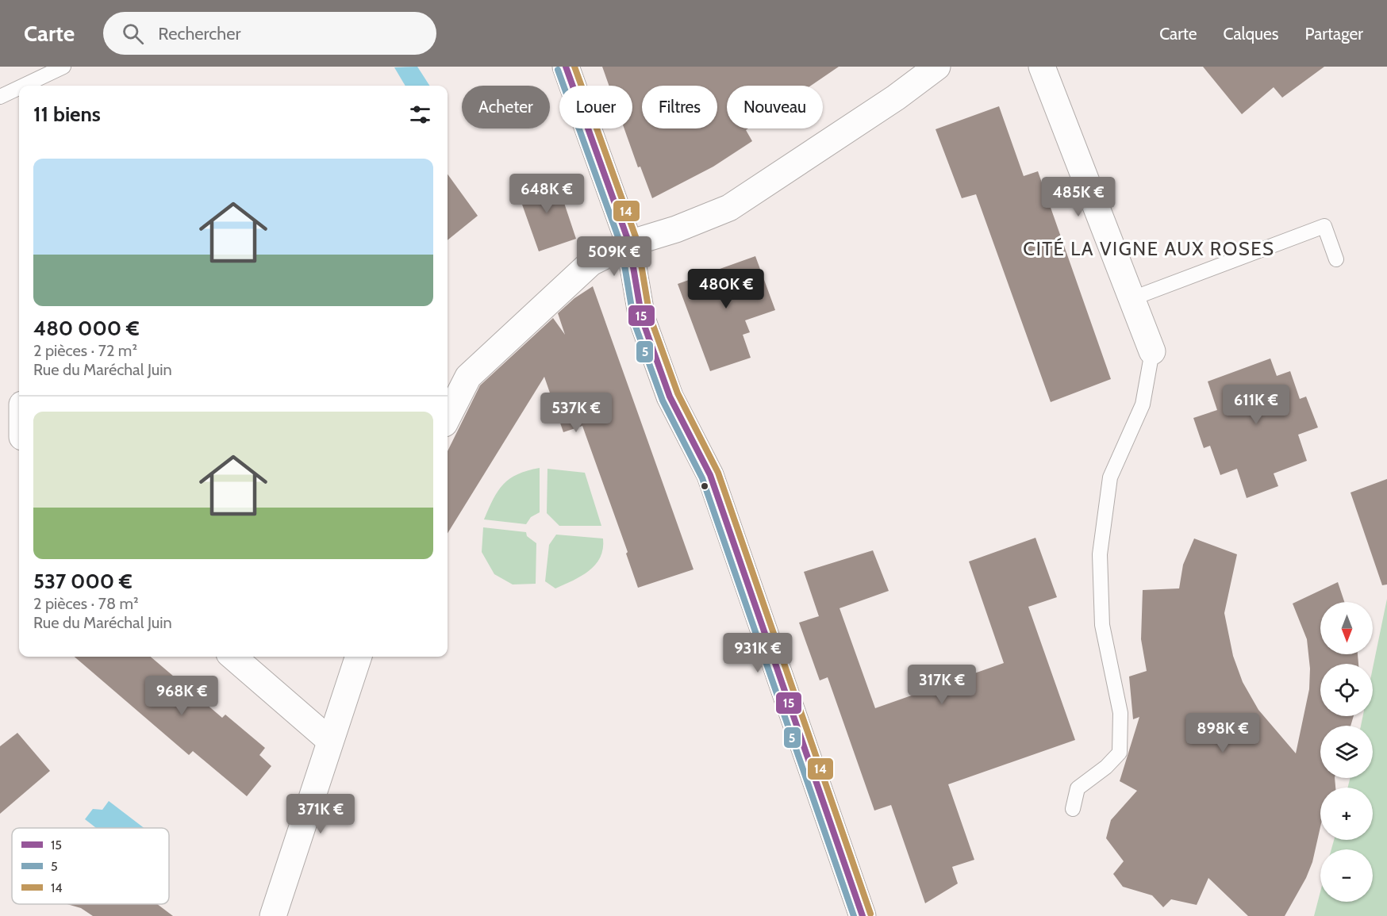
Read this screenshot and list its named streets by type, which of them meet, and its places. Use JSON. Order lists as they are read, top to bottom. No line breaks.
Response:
{"districts":["CITÉ LA VIGNE AUX ROSES"],"lines":["transit line 15","transit line 14","transit line 5"],"legend":["15","5","14"],"north":"bottom","page":{"header":"Carte","search":"Rechercher","nav":["Carte","Calques","Partager"],"chip":["Acheter","Louer","Filtres","Nouveau"],"heading":"11 biens","list":[{"name":"480 000 €","note":"2 pièces · 72 m² · Rue du Maréchal Juin"},{"name":"537 000 €","note":"2 pièces · 78 m² · Rue du Maréchal Juin"}],"price":["648K €","485K €","509K €","480K €","611K €","537K €","931K €","317K €","968K €","898K €","371K €"],"map_buttons":["+","−"]}}
